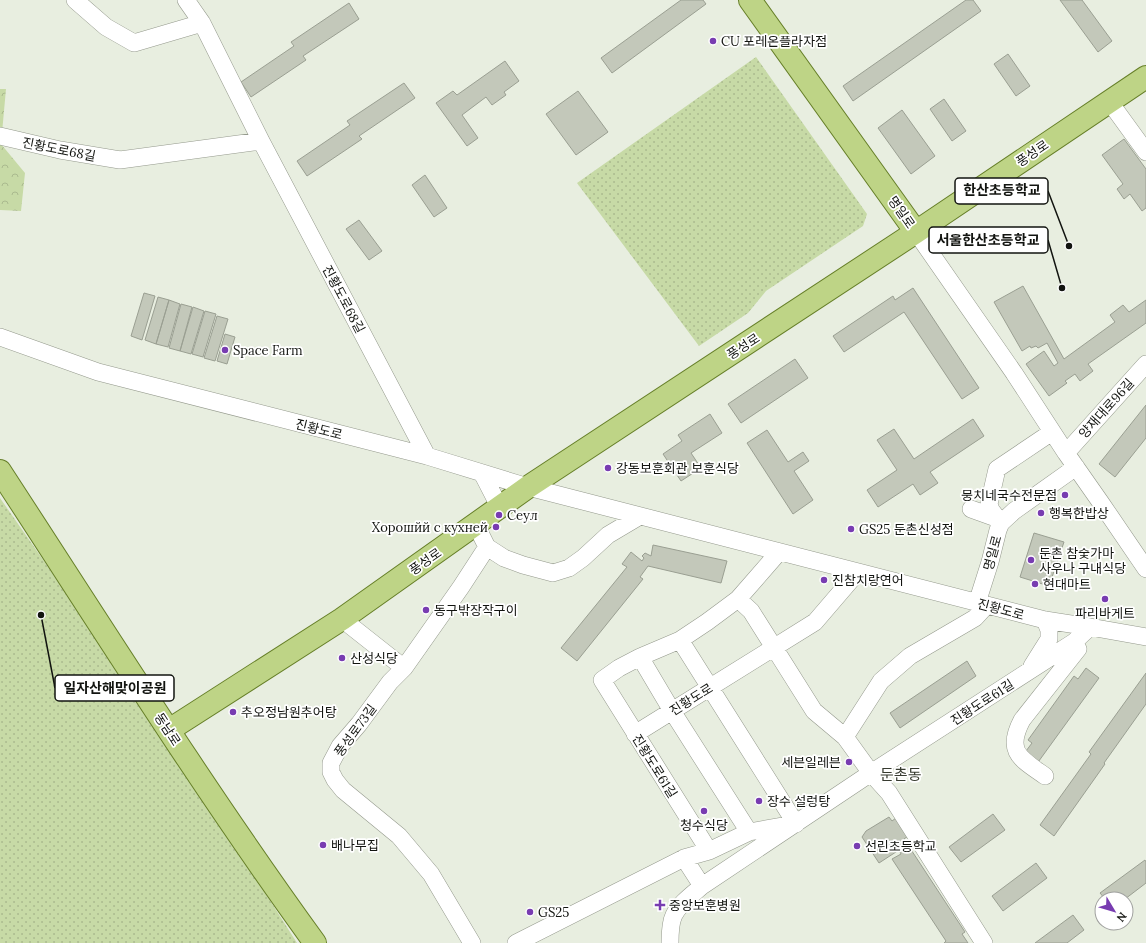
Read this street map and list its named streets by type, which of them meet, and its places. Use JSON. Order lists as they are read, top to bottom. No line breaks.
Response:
{"streets":{"main road":["풍성로","명일로","동남로"],"street":["진황도로68길","양재대로96길","진황도로","진황도로61길","풍성로73길"]},"crossings":[["진황도로68길","진황도로"],["풍성로","명일로"],["풍성로","진황도로"],["풍성로","동남로"],["명일로","양재대로96길"],["명일로","진황도로"],["진황도로","진황도로61길"]],"districts":["둔촌동"],"places":{"other":["CU 포레온플라자점","한산초등학교","서울한산초등학교","Space Farm","강동보훈회관 보훈식당","뭉치네국수전문점","행복한밥상","Сеул","Хорошйй с кухней","GS25 둔촌신성점","둔촌 참숯가마 사우나 구내식당","진참치랑연어","현대마트","파리바게트","동구밖장작구이","일자산해맞이공원","산성식당","추오정남원추어탕","세븐일레븐","장수 설렁탕","청수식당","배나무집","선린초등학교","GS25"],"health":["중앙보훈병원"]},"north":"bottom right"}
